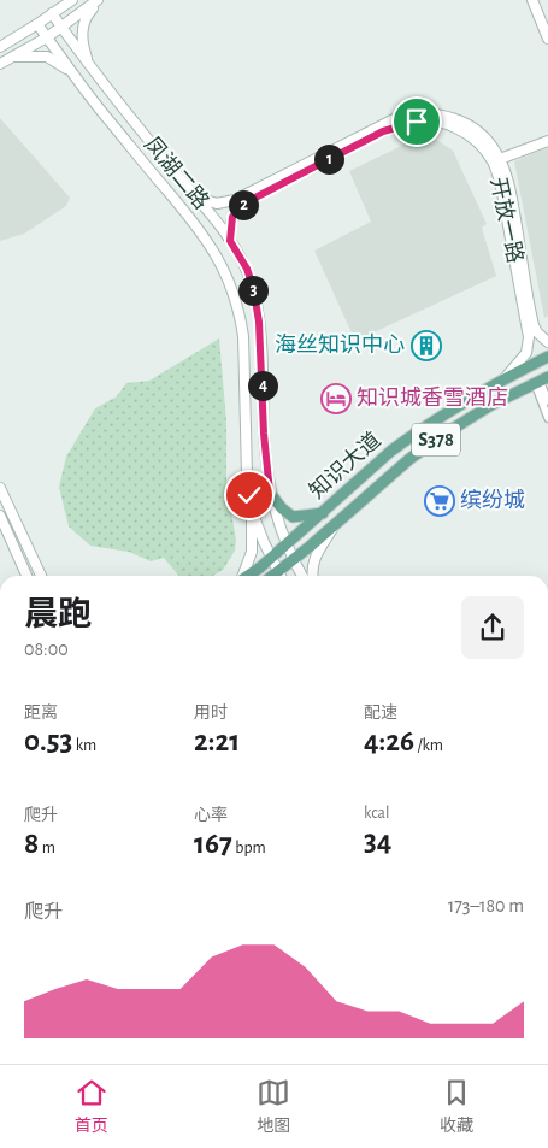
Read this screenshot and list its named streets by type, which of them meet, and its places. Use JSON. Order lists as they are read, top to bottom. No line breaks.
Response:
{"streets":{"main road":["S378","知识大道"],"street":["凤湖二路","开放一路"]},"crossings":[["凤湖二路","开放一路"],["凤湖二路","知识大道"],["开放一路","知识大道"]],"places":{"building":["海丝知识中心"],"hotel":["知识城香雪酒店"],"supermarket":["缤纷城"]},"page":{"pins":["1","2","3","4"],"heading":["晨跑","08:00"],"stats":[["距离","0.53 km"],["用时","2:21"],["配速","4:26 /km"],["爬升","8 m"],["心率","167 bpm"],["kcal","34"]],"chart":["爬升","173–180 m"],"tabs":["首页","地图","收藏"]}}
